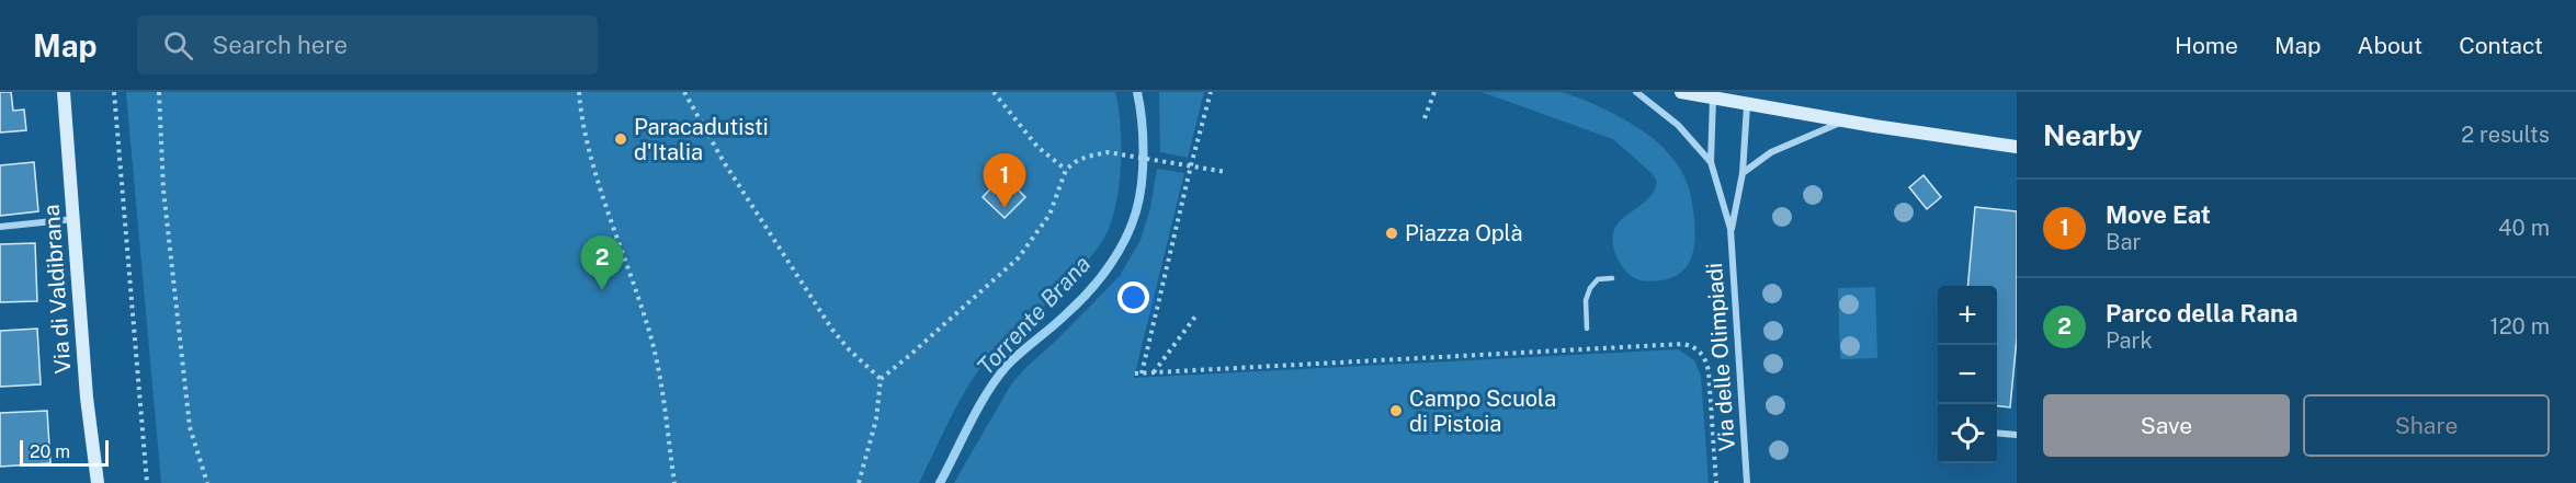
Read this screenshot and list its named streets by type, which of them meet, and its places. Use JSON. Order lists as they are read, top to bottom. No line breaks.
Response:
{"streets":{"street":["Via di Valdibrana","Via delle Olimpiadi"]},"water":["Torrente Brana"],"places":["Paracadutisti d'Italia","Piazza Oplà","Campo Scuola di Pistoia"],"scale_bar":"20 m","page":{"header":"Map","search":"Search here","nav":["Home","Map","About","Contact"],"heading":["Nearby","2 results"],"pins":["1","2"],"list":[{"mark":"1","name":"Move Eat","note":"Bar","value":"40 m"},{"mark":"2","name":"Parco della Rana","note":"Park","value":"120 m"}],"map_buttons":["+","−"],"buttons":["Save","Share"],"scale":"20 m"}}
